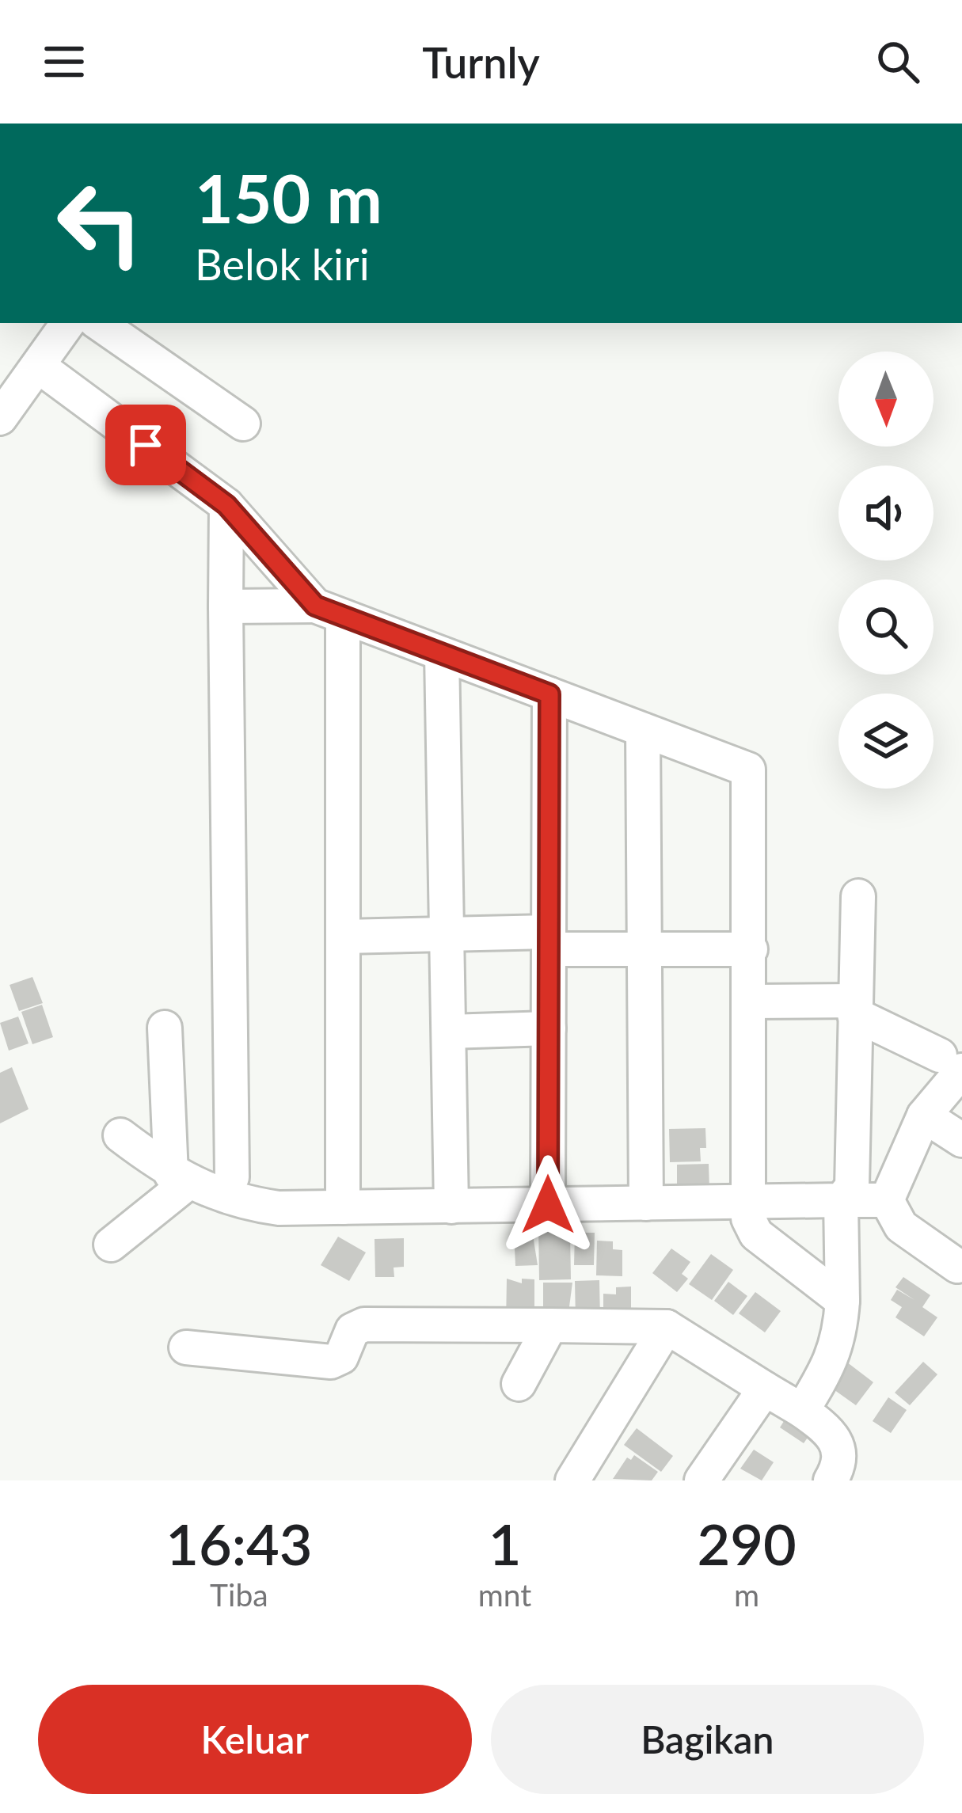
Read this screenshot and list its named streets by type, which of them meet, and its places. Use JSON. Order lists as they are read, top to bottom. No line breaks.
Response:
{"north":"bottom","page":{"header":"Turnly","turn":["150 m","Belok kiri"],"eta":["16:43","Tiba","1","mnt","290","m"],"buttons":["Keluar","Bagikan"]}}
